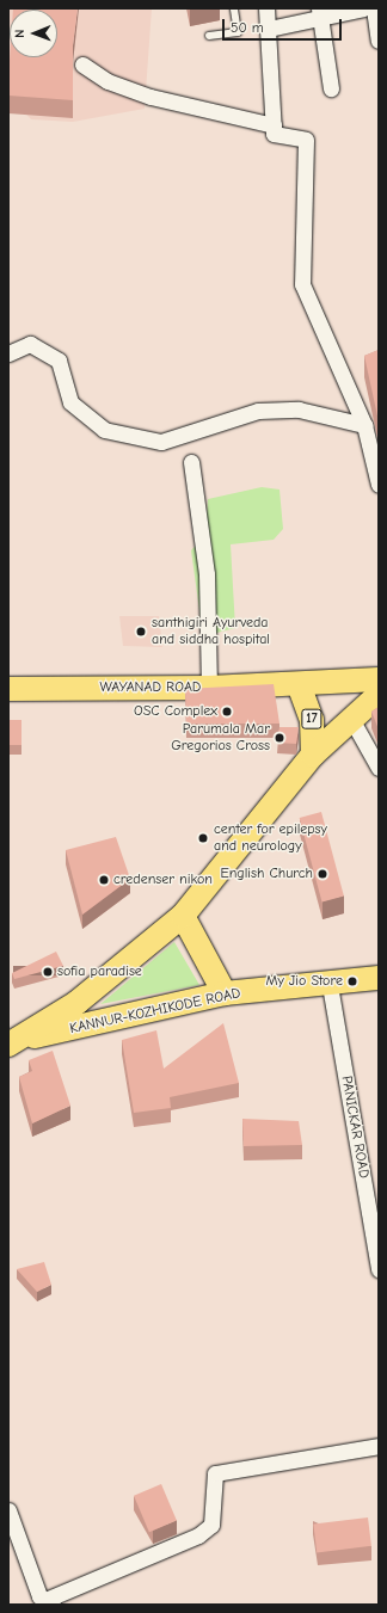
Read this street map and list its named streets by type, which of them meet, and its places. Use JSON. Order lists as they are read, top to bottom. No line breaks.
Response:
{"streets":{"main road":["WAYANAD ROAD","17","KANNUR-KOZHIKODE ROAD"],"street":["PANICKAR ROAD"]},"crossings":[["WAYANAD ROAD","17"],["KANNUR-KOZHIKODE ROAD","PANICKAR ROAD"]],"places":["santhigiri Ayurveda and siddha hospital","OSC Complex","Parumala Mar Gregorios Cross","center for epilepsy and neurology","English Church","credenser nikon","sofia paradise","My Jio Store"],"scale_bar":"50 m","north":"left"}
